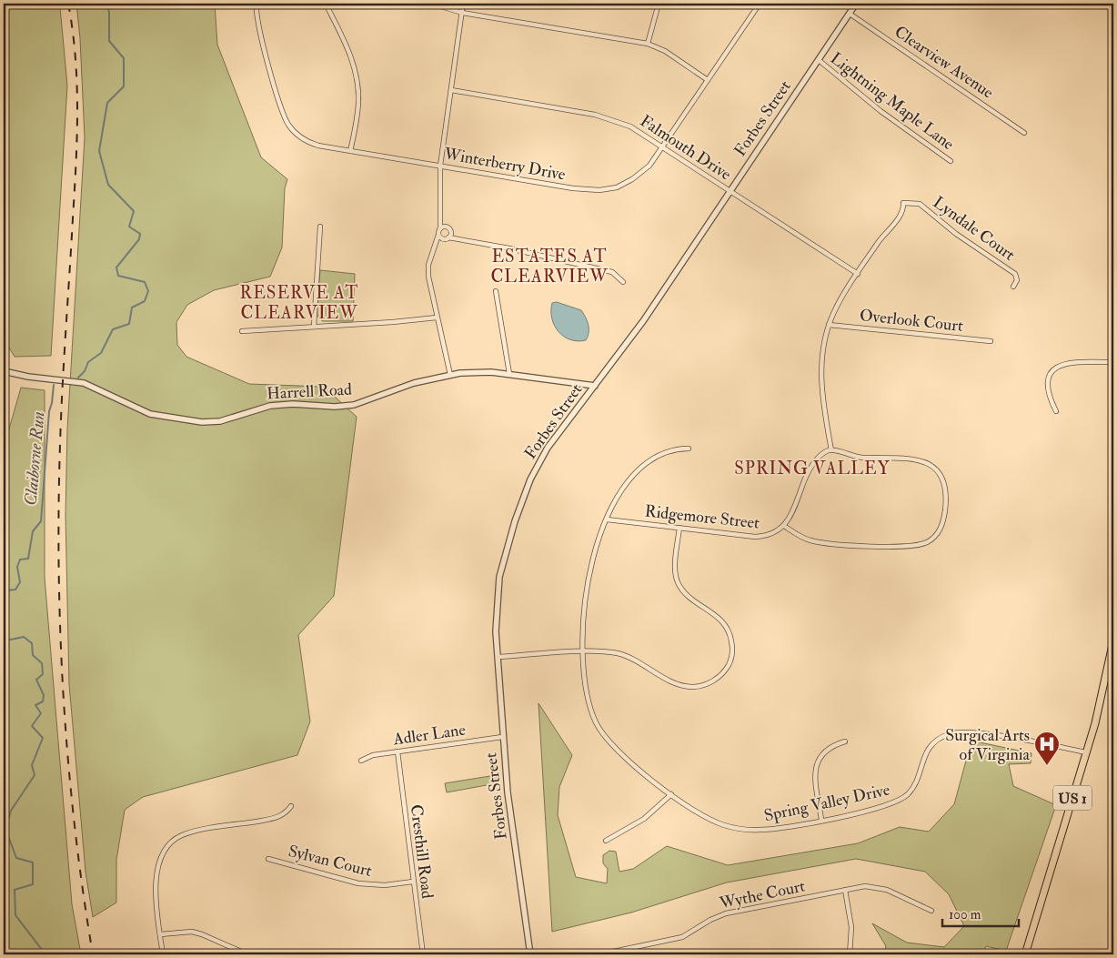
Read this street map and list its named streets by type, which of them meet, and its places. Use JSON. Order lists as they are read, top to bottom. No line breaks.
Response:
{"streets":{"main road":["US 1"],"street":["Clearview Avenue","Lightning Maple Lane","Forbes Street","Falmouth Drive","Winterberry Drive","Lyndale Court","Overlook Court","Harrell Road","Ridgemore Street","Adler Lane","Spring Valley Drive","Cresthill Road","Sylvan Court","Wythe Court"]},"crossings":[["Clearview Avenue","Forbes Street"],["Lightning Maple Lane","Forbes Street"],["Forbes Street","Falmouth Drive"],["Forbes Street","Harrell Road"],["Forbes Street","Adler Lane"],["Falmouth Drive","Winterberry Drive"],["Falmouth Drive","Lyndale Court"],["Ridgemore Street","Spring Valley Drive"],["Adler Lane","Cresthill Road"],["US 1","Spring Valley Drive"],["Cresthill Road","Sylvan Court"]],"districts":["ESTATES AT CLEARVIEW","RESERVE AT CLEARVIEW","SPRING VALLEY"],"water":["Claiborne Run"],"places":{"hospital":["Surgical Arts of Virginia"]},"scale_bar":"100 m"}
